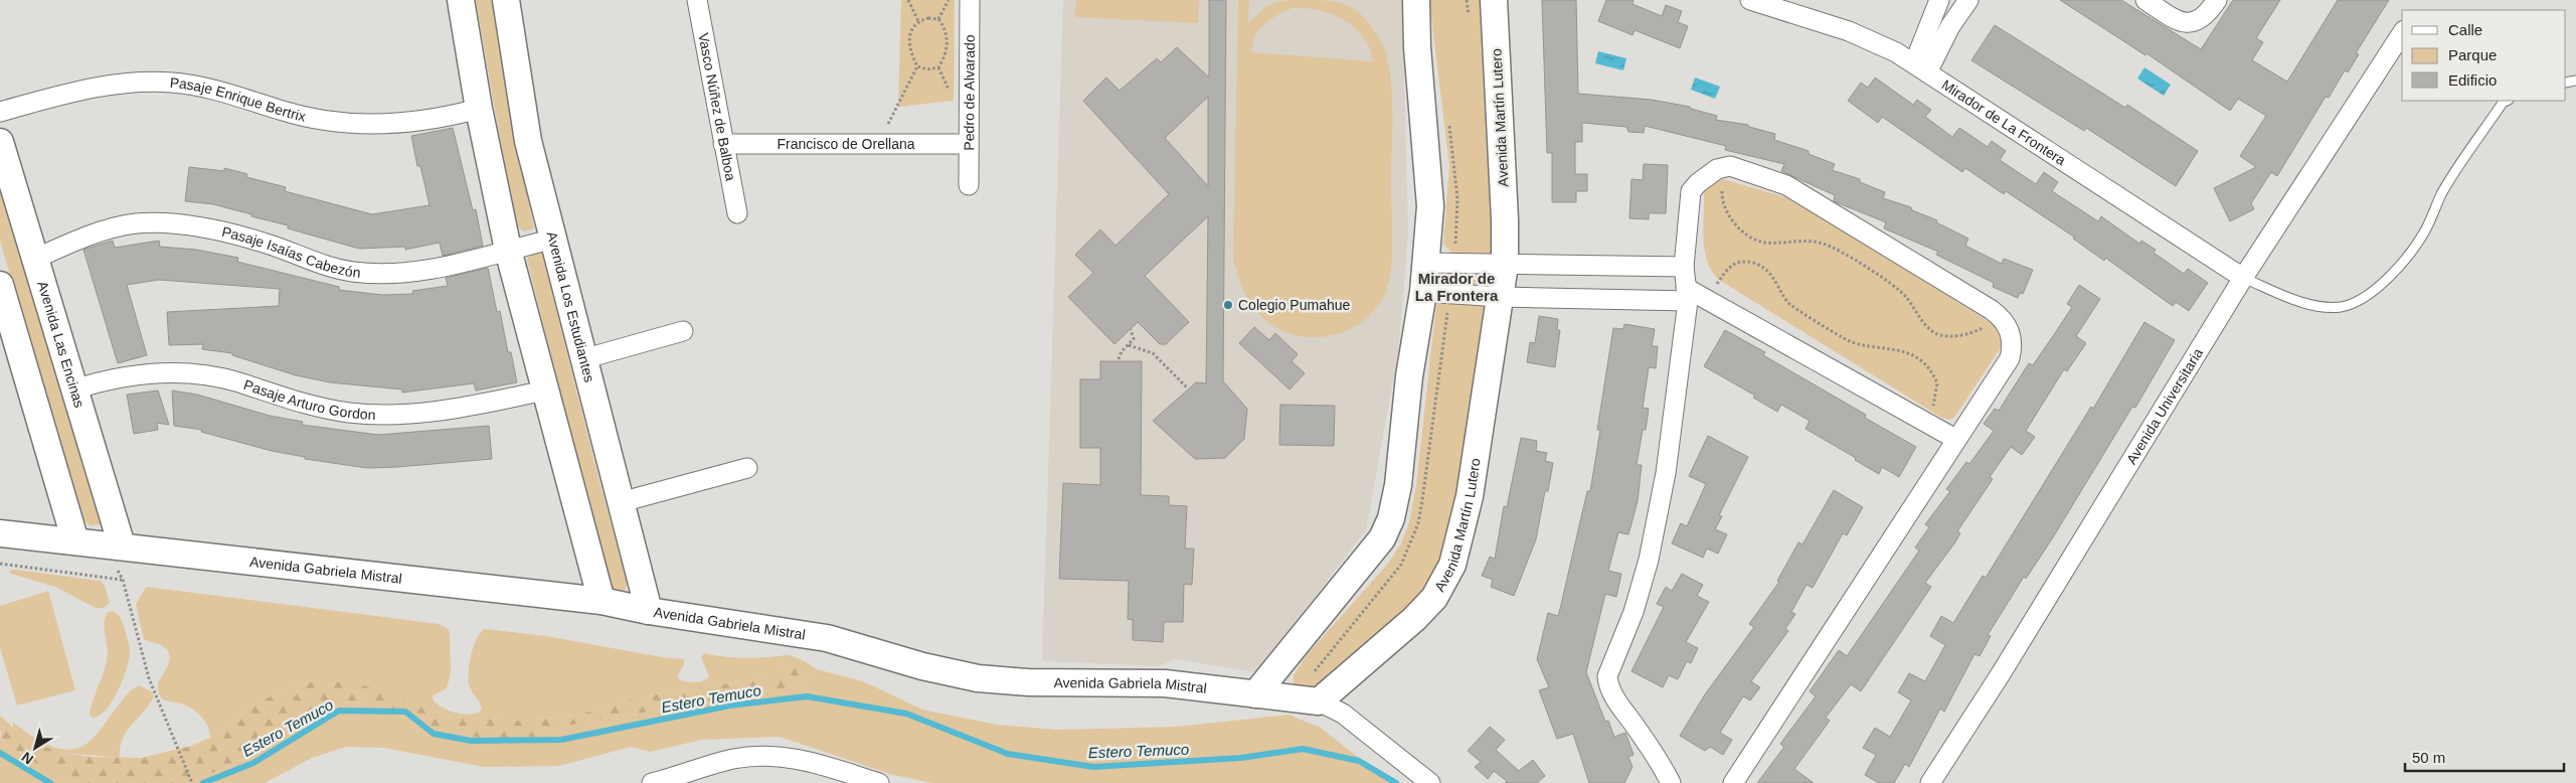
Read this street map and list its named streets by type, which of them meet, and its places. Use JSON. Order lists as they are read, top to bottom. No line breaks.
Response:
{"streets":{"street":["Pedro de Alvarado","Pasaje Enrique Bertrix","Vasco Núñez de Balboa","Avenida Martín Lutero","Mirador de La Frontera","Francisco de Orellana","Pasaje Isaías Cabezón","Avenida Los Estudiantes","Avenida Las Encinas","Pasaje Arturo Gordon","Avenida Universitaria","Avenida Gabriela Mistral"]},"crossings":[["Pedro de Alvarado","Francisco de Orellana"],["Vasco Núñez de Balboa","Francisco de Orellana"],["Avenida Martín Lutero","Avenida Gabriela Mistral"],["Mirador de La Frontera","Avenida Universitaria"],["Pasaje Isaías Cabezón","Avenida Los Estudiantes"],["Pasaje Isaías Cabezón","Avenida Las Encinas"],["Avenida Los Estudiantes","Avenida Gabriela Mistral"],["Avenida Las Encinas","Pasaje Arturo Gordon"],["Avenida Las Encinas","Avenida Gabriela Mistral"]],"districts":["Mirador de La Frontera"],"water":["Estero Temuco"],"places":["Colegio Pumahue"],"legend":["Calle","Parque","Edificio"],"scale_bar":"50 m","north":"bottom left"}
